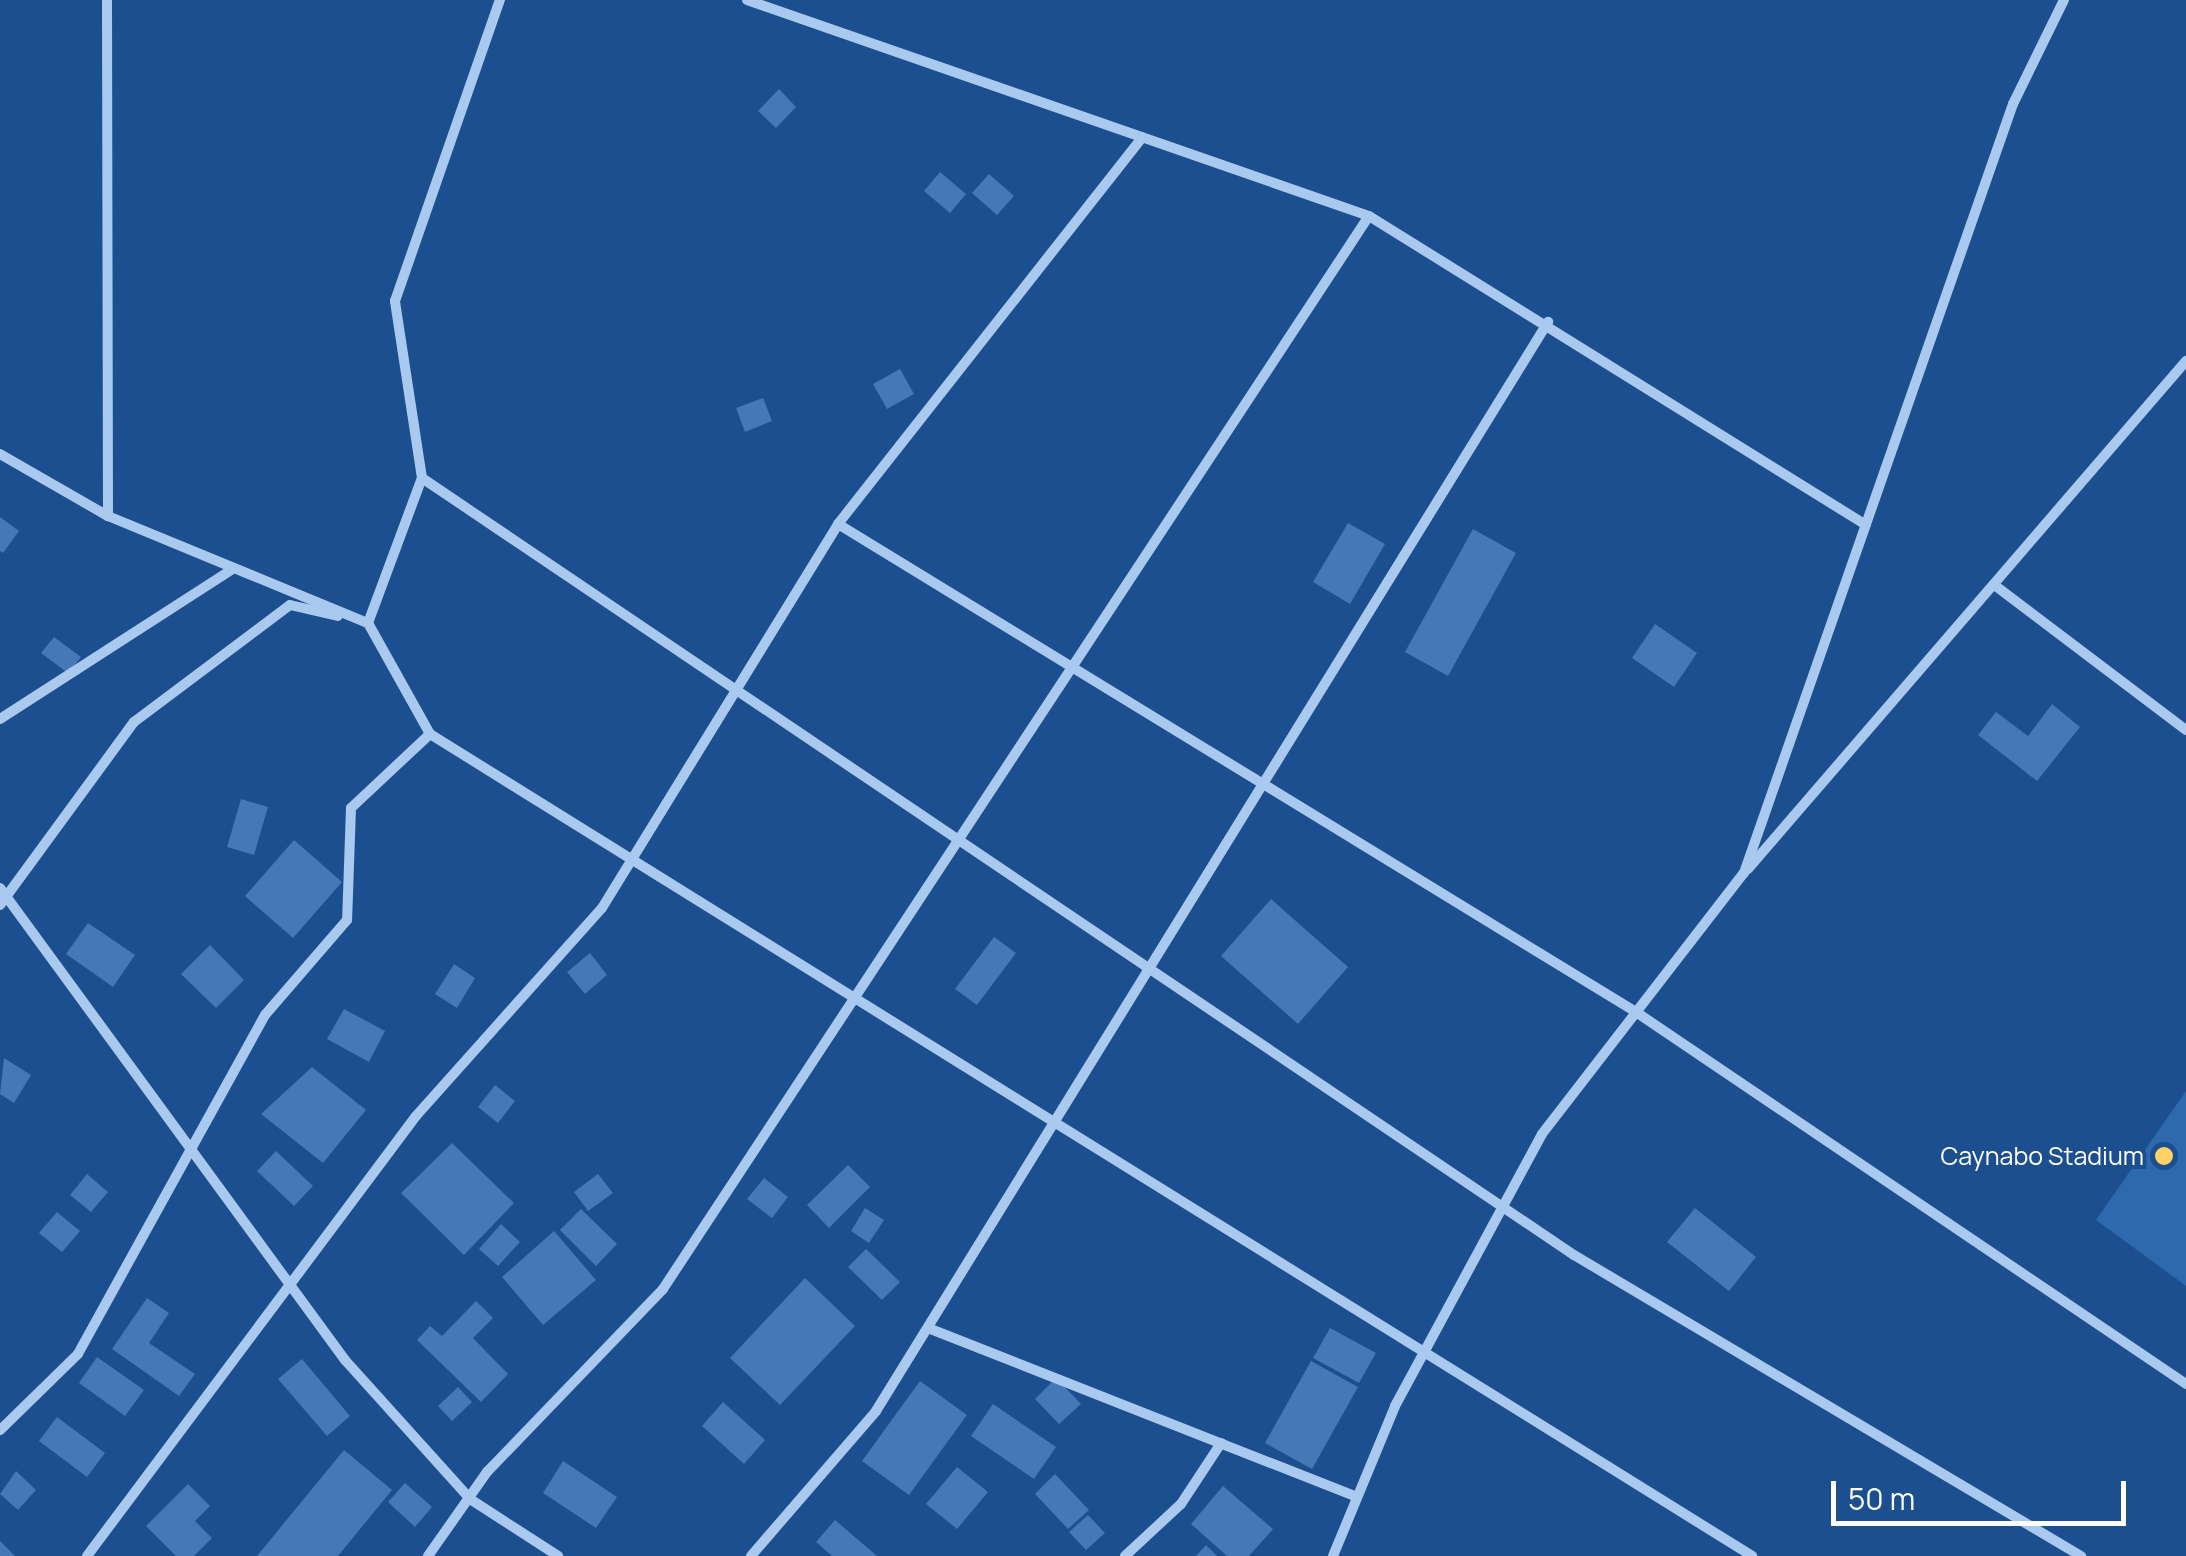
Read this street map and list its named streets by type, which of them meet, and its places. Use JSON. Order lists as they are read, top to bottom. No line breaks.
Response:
{"places":["Caynabo Stadium"],"scale_bar":"50 m"}
